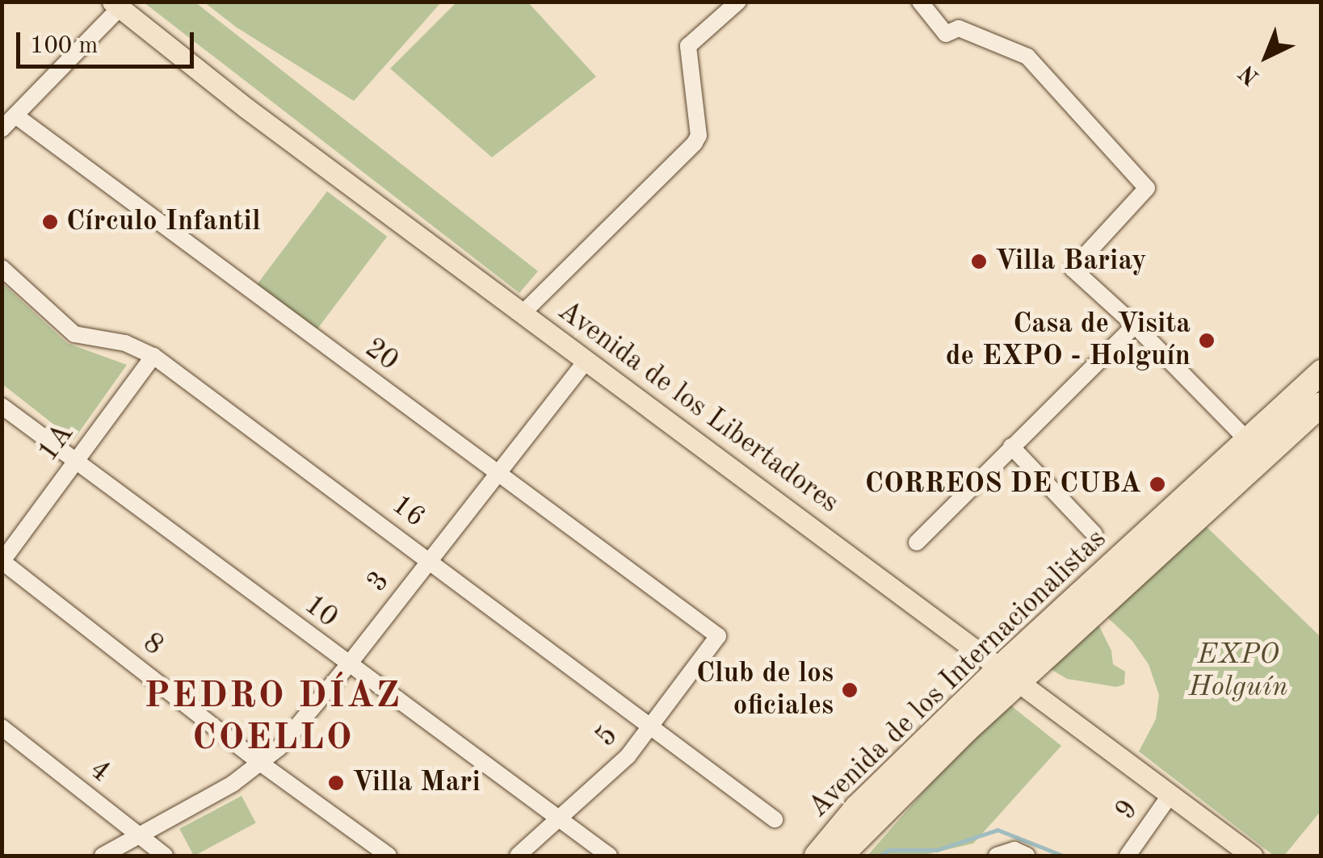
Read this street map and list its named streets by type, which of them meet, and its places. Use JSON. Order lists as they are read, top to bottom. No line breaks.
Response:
{"streets":{"highway":["Avenida de los Internacionalistas"],"main road":["Avenida de los Libertadores"],"street":["20","1A","16","3","10","8","5","4","9"]},"crossings":[["20","3"],["20","5"],["Avenida de los Libertadores","3"],["Avenida de los Libertadores","Avenida de los Internacionalistas"],["Avenida de los Libertadores","9"],["1A","16"],["1A","10"],["1A","8"],["16","3"],["16","5"],["3","10"],["3","8"],["3","4"],["10","5"]],"districts":["PEDRO DÍAZ COELLO"],"parks":["EXPO Holguín"],"places":["Círculo Infantil","Villa Bariay","Casa de Visita de EXPO - Holguín","CORREOS DE CUBA","Club de los oficiales","Villa Mari"],"scale_bar":"100 m","north":"bottom left"}
